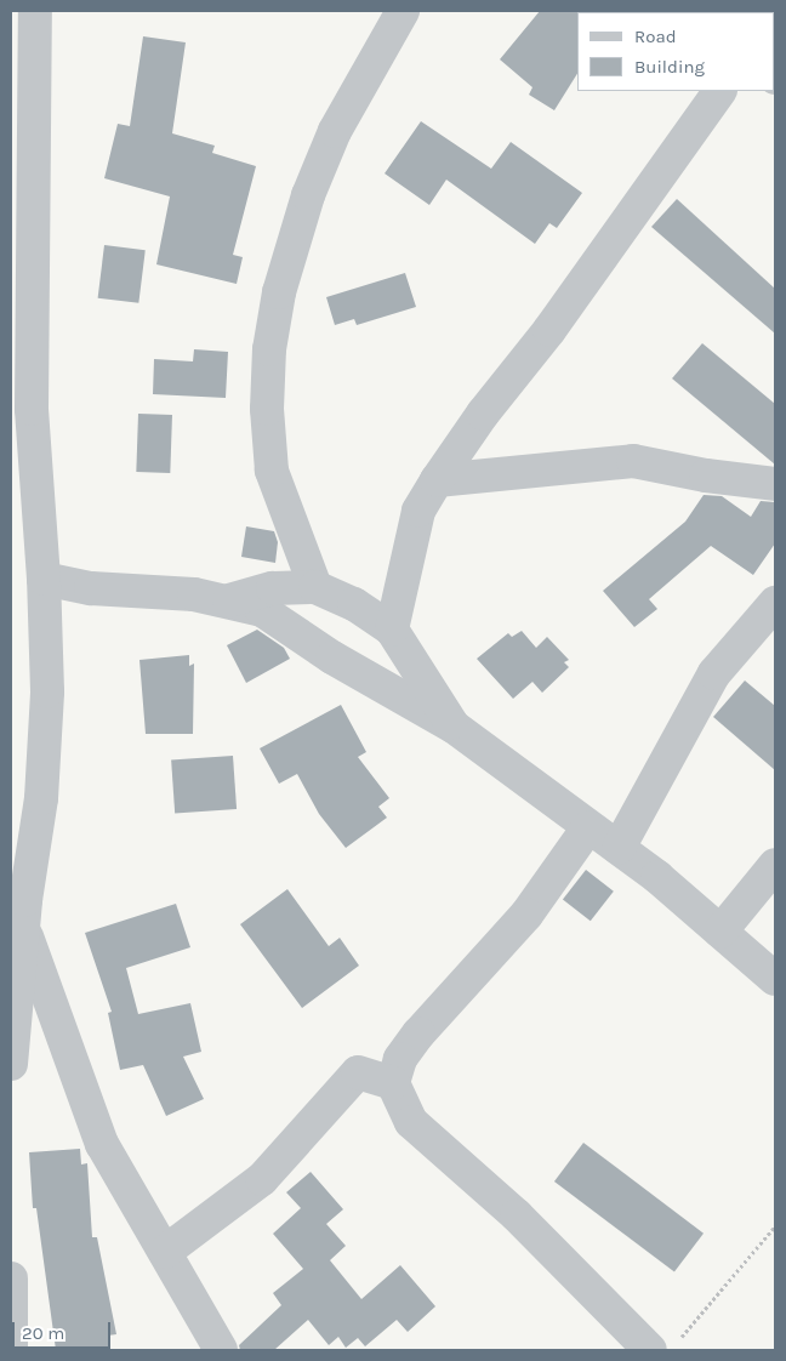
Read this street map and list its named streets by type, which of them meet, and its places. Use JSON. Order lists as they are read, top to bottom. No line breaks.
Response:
{"legend":["Road","Building"],"scale_bar":"20 m"}
